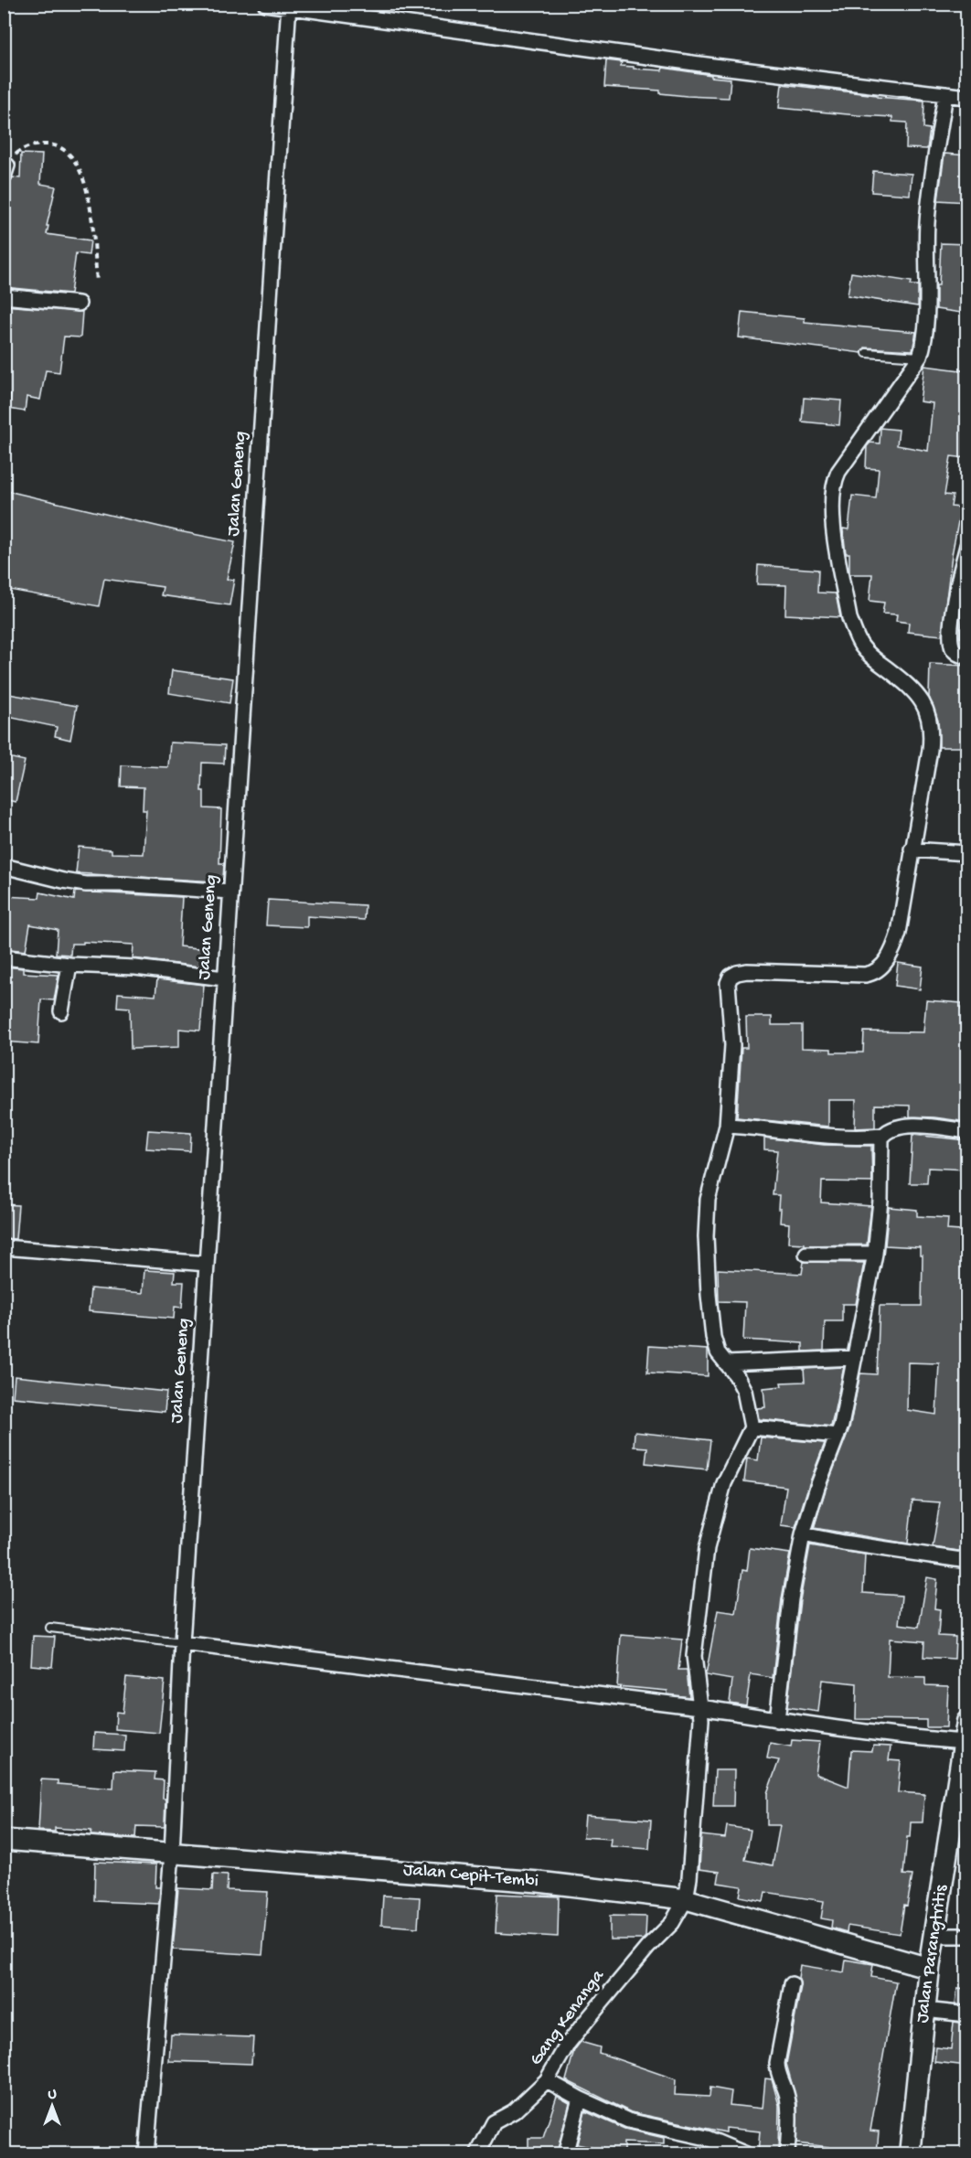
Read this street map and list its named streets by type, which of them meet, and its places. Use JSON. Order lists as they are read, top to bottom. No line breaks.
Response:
{"streets":{"main road":["Jalan Cepit-Tembi","Jalan Parangtritis"],"street":["Jalan Geneng","Gang Kenanga"]},"crossings":[["Jalan Geneng","Jalan Cepit-Tembi"],["Jalan Cepit-Tembi","Jalan Parangtritis"],["Jalan Cepit-Tembi","Gang Kenanga"]],"north":"top"}
